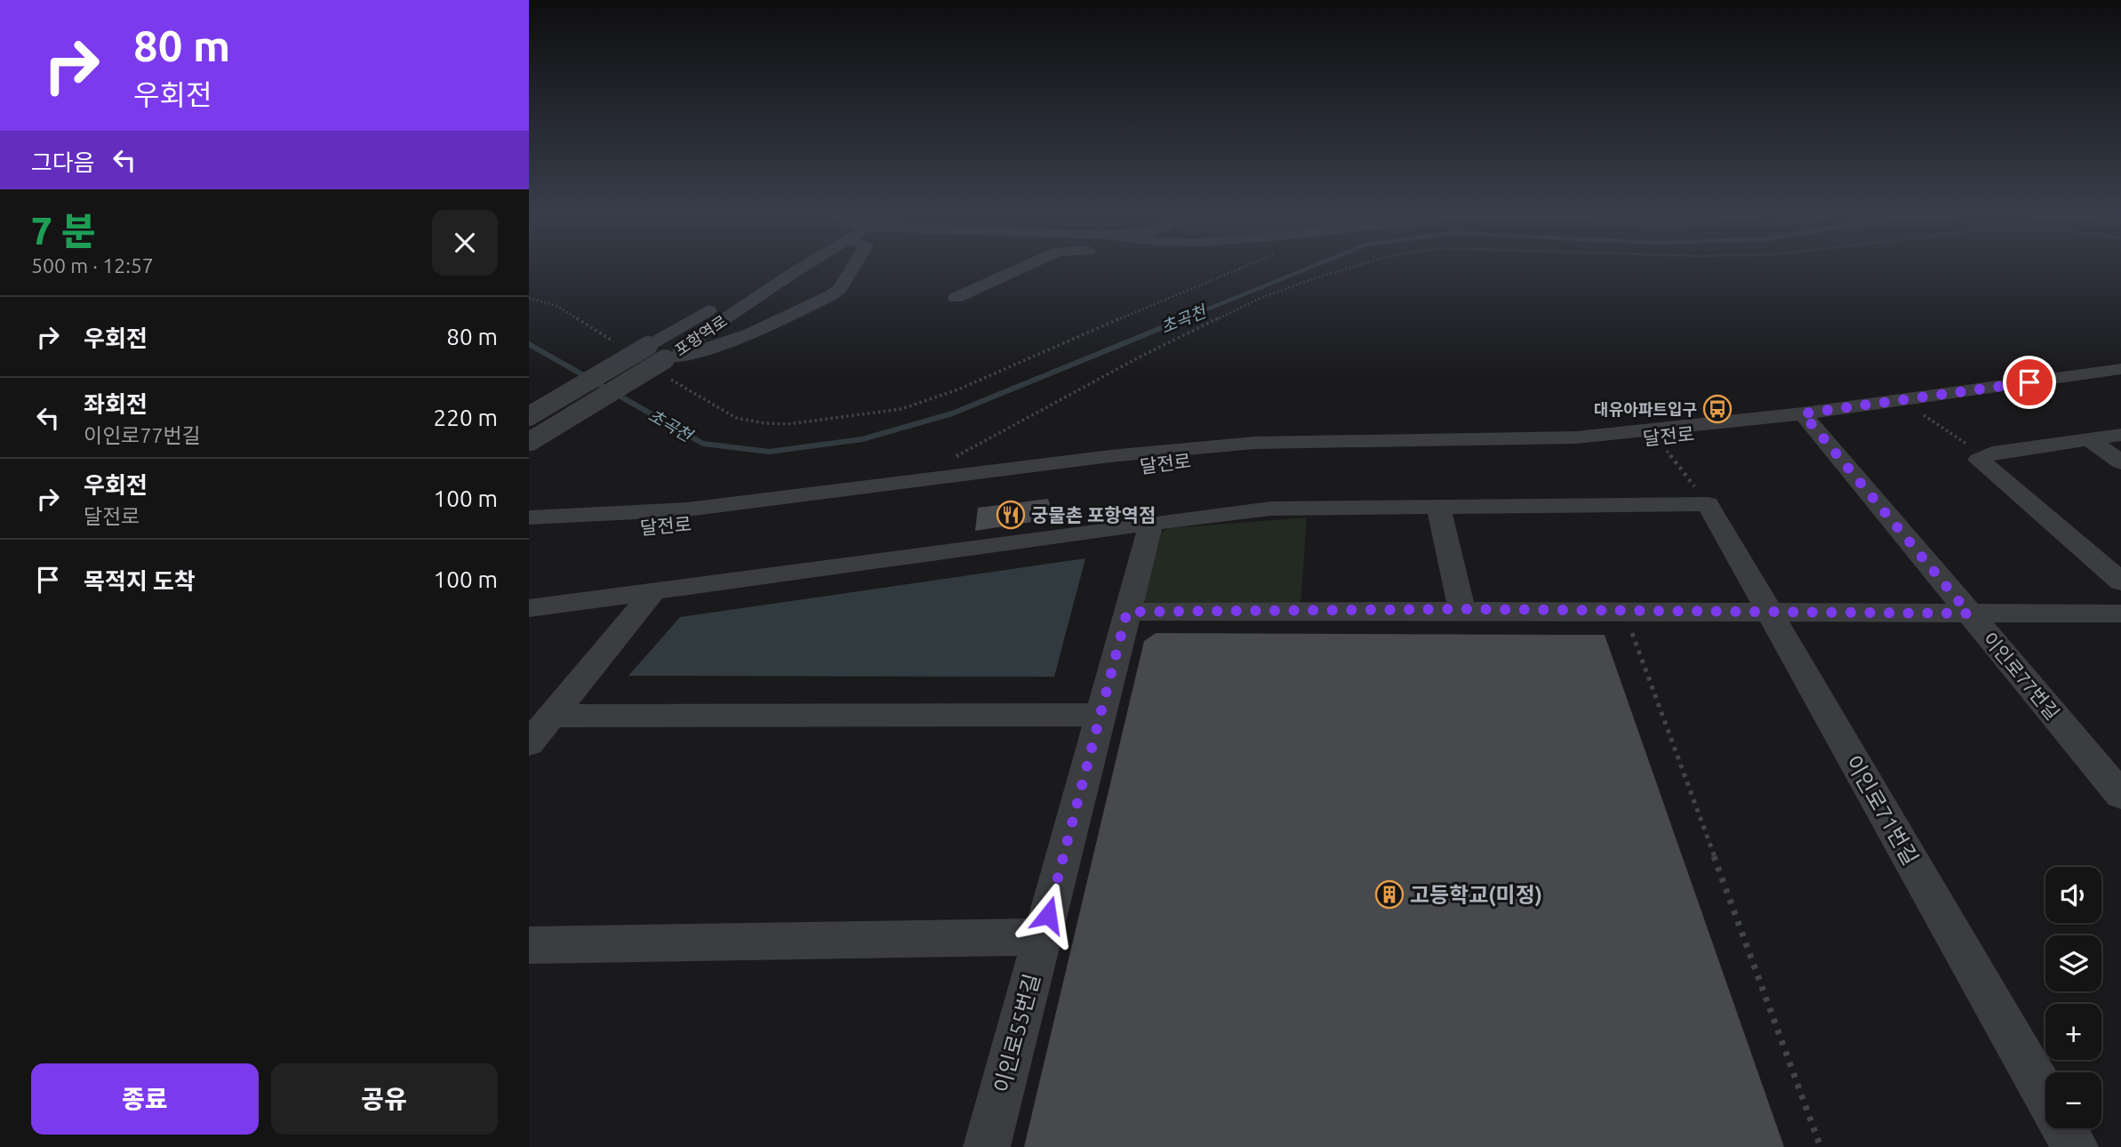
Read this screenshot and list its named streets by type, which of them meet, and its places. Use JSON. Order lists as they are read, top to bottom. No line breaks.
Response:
{"streets":{"street":["포항역로","달전로","이인로77번길","이인로71번길","이인로55번길"]},"crossings":[["달전로","이인로77번길"]],"water":["초곡천"],"places":{"bus stop":["대유아파트입구"],"restaurant":["궁물촌 포항역점"],"building":["고등학교(미정)"]},"page":{"turn":["80 m","우회전"],"then":"그다음","heading":["7 분","500 m · 12:57"],"list":[{"name":"우회전","value":"80 m"},{"name":"좌회전","note":"이인로77번길","value":"220 m"},{"name":"우회전","note":"달전로","value":"100 m"},{"name":"목적지 도착","value":"100 m"}],"map_buttons":["+","−"],"buttons":["종료","공유"]}}
